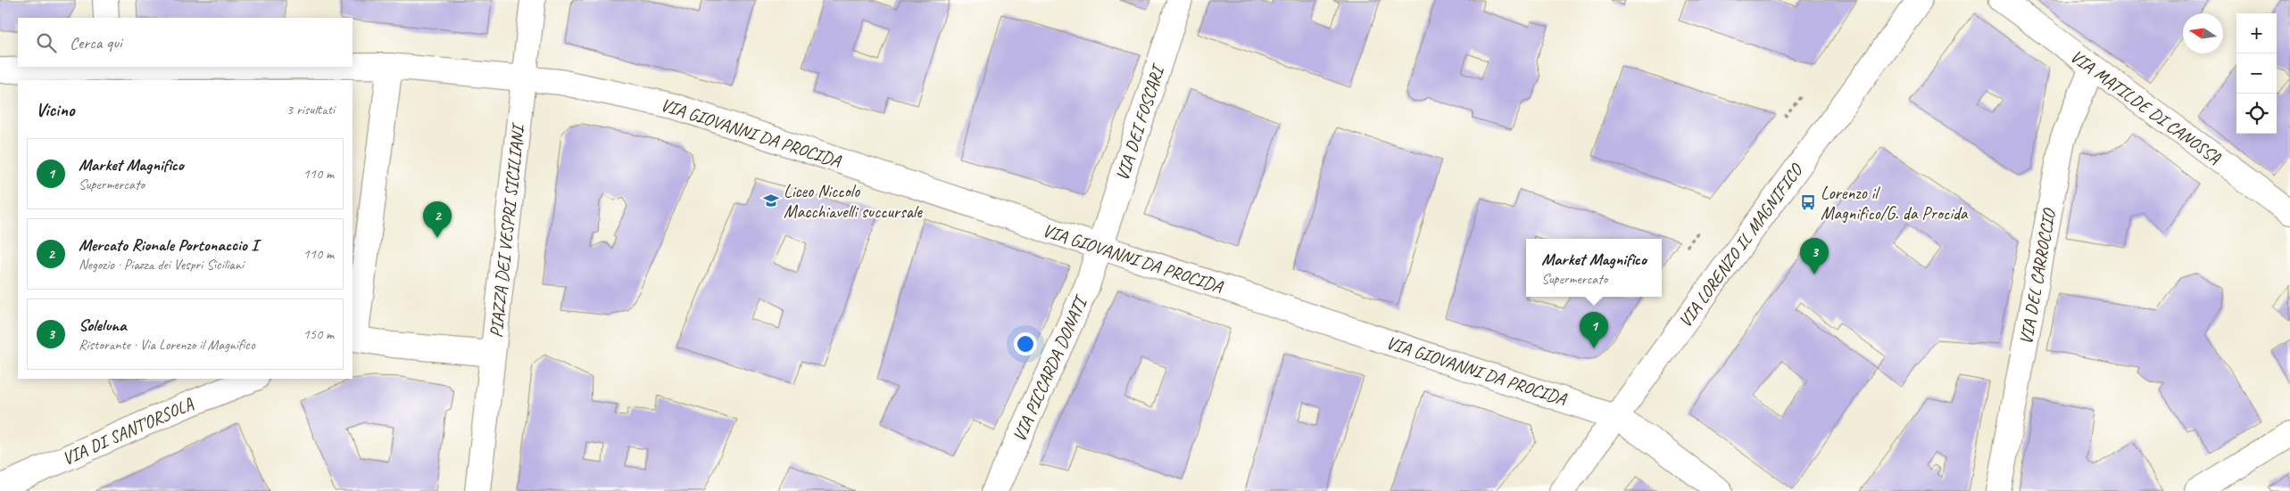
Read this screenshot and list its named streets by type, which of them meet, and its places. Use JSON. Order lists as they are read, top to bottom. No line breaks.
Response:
{"streets":{"street":["VIA MATILDE DI CANOSSA","VIA DEI FOSCARI","VIA GIOVANNI DA PROCIDA","PIAZZA DEI VESPRI SICILIANI","VIA LORENZO IL MAGNIFICO","VIA DEL CARROCCIO","VIA PICCARDA DONATI","VIA DI SANT'ORSOLA"]},"crossings":[["VIA MATILDE DI CANOSSA","VIA DEL CARROCCIO"],["VIA DEI FOSCARI","VIA GIOVANNI DA PROCIDA"],["VIA DEI FOSCARI","VIA PICCARDA DONATI"],["VIA GIOVANNI DA PROCIDA","PIAZZA DEI VESPRI SICILIANI"],["VIA GIOVANNI DA PROCIDA","VIA LORENZO IL MAGNIFICO"],["VIA GIOVANNI DA PROCIDA","VIA PICCARDA DONATI"]],"places":{"school or university":["Liceo Niccolo Macchiavelli succursale"],"bus stop":["Lorenzo il Magnifico/G. da Procida"]},"north":"left","page":{"map_buttons":["+","−"],"search":"Cerca qui","heading":["Vicino","3 risultati"],"list":[{"mark":"1","name":"Market Magnifico","note":"Supermercato","value":"110 m"},{"mark":"2","name":"Mercato Rionale Portonaccio I","note":"Negozio · Piazza dei Vespri Siciliani","value":"110 m"},{"mark":"3","name":"Soleluna","note":"Ristorante · Via Lorenzo il Magnifico","value":"150 m"}],"pins":["2","3","1"],"popup":["Market Magnifico","Supermercato"]}}
